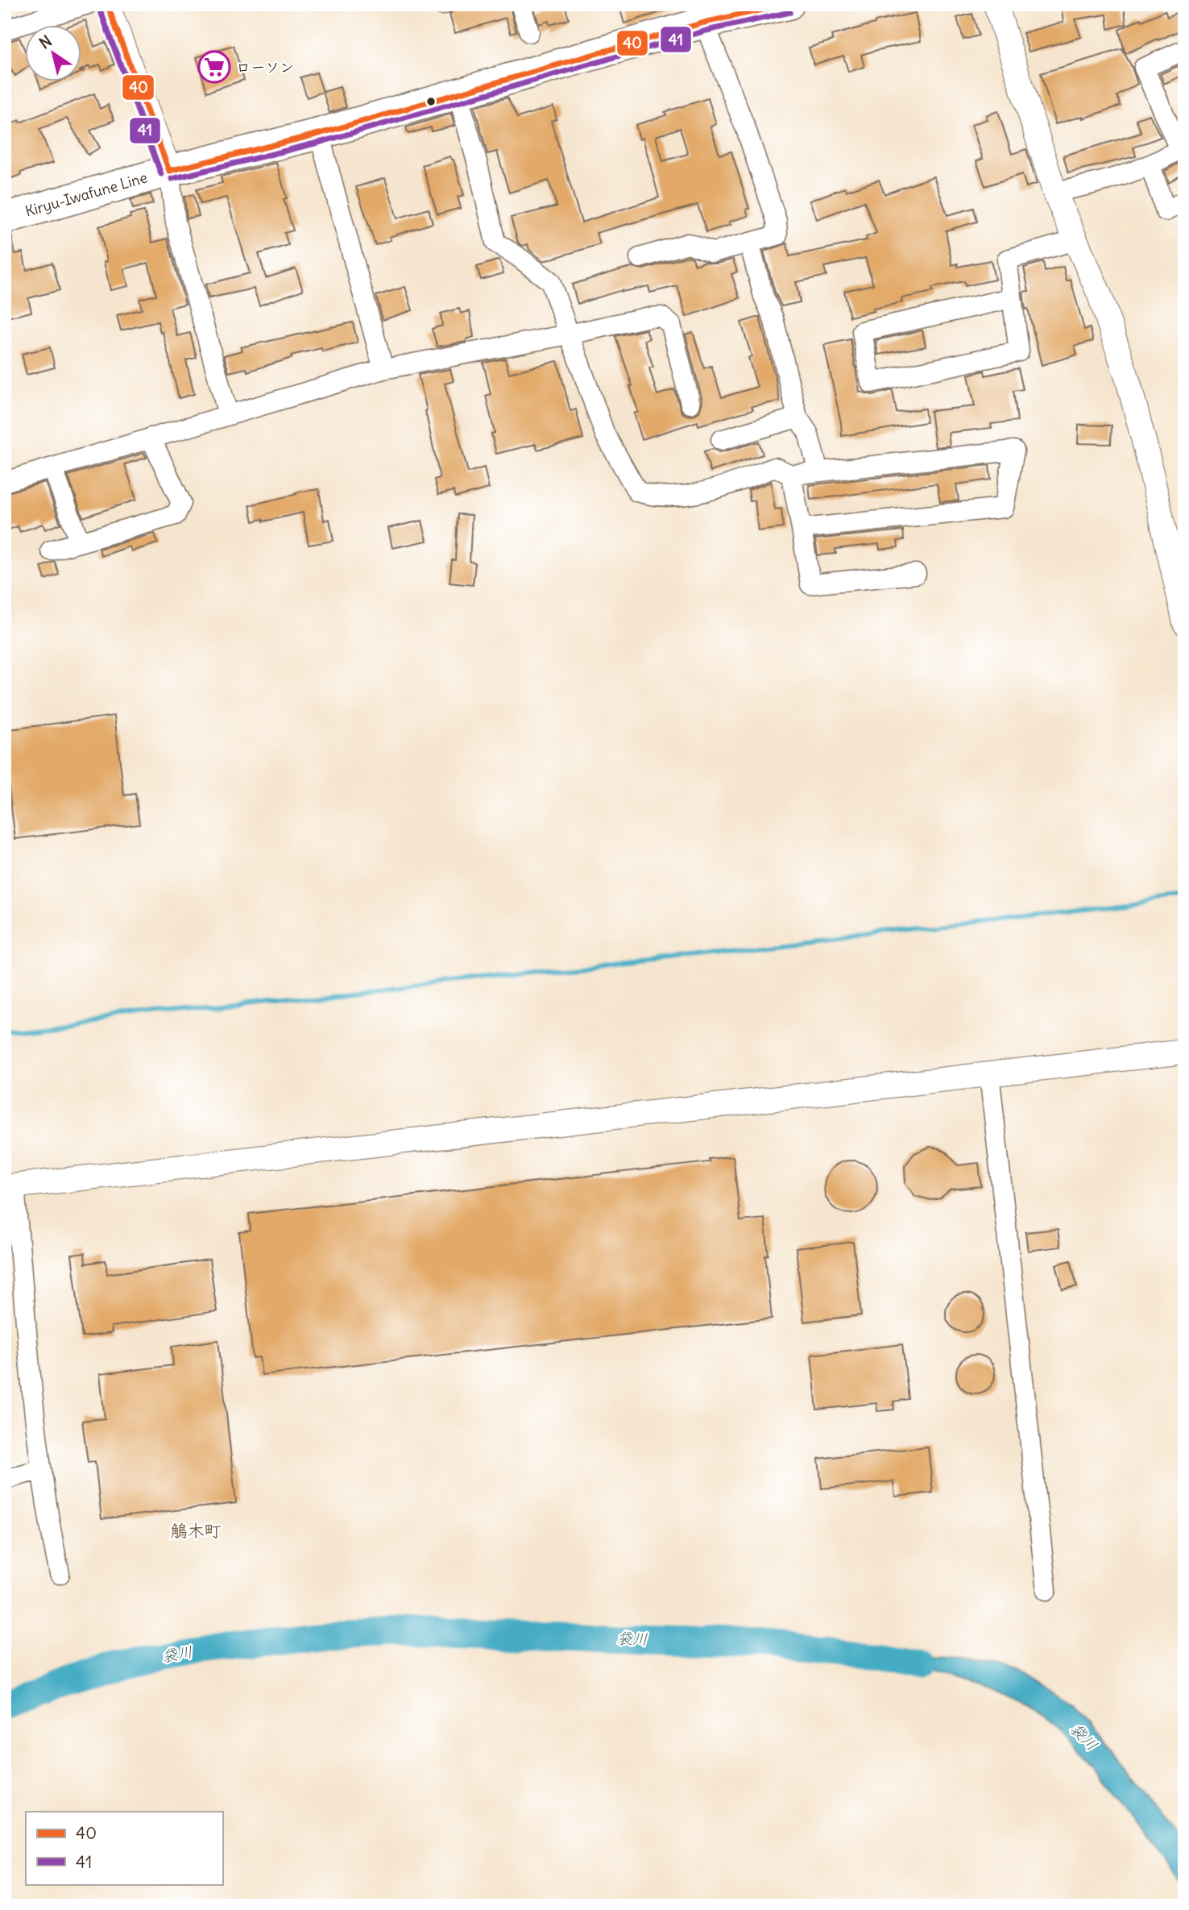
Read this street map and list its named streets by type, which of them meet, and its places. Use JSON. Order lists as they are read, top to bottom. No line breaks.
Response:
{"streets":{"main road":["Kiryu-Iwafune Line"]},"districts":["鵤木町"],"water":["袋川"],"places":{"supermarket":["ローソン"]},"lines":["transit line 40","transit line 41"],"legend":["40","41"],"north":"top left"}
